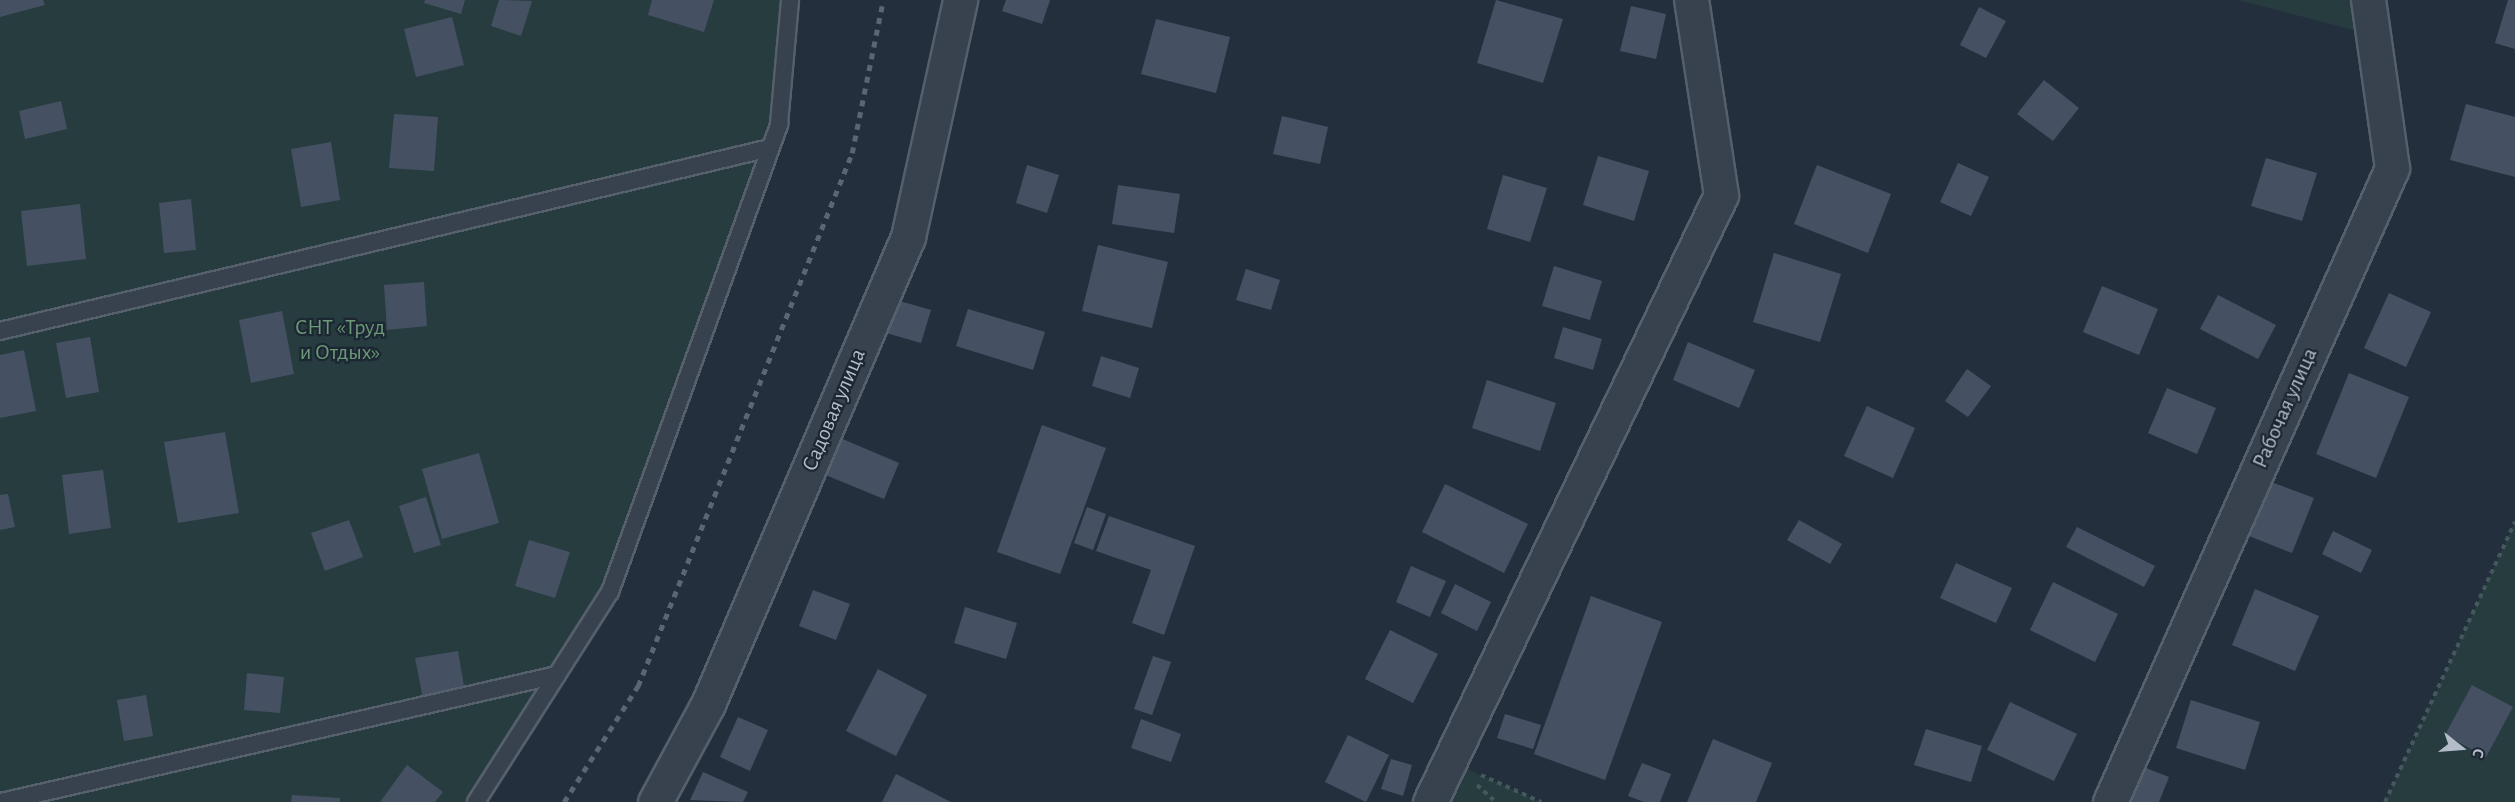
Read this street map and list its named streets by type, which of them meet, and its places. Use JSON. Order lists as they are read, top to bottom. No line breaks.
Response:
{"streets":{"street":["Рабочая улица","Садовая улица"]},"parks":["СНТ «Труд и Отдых»"],"north":"right"}
